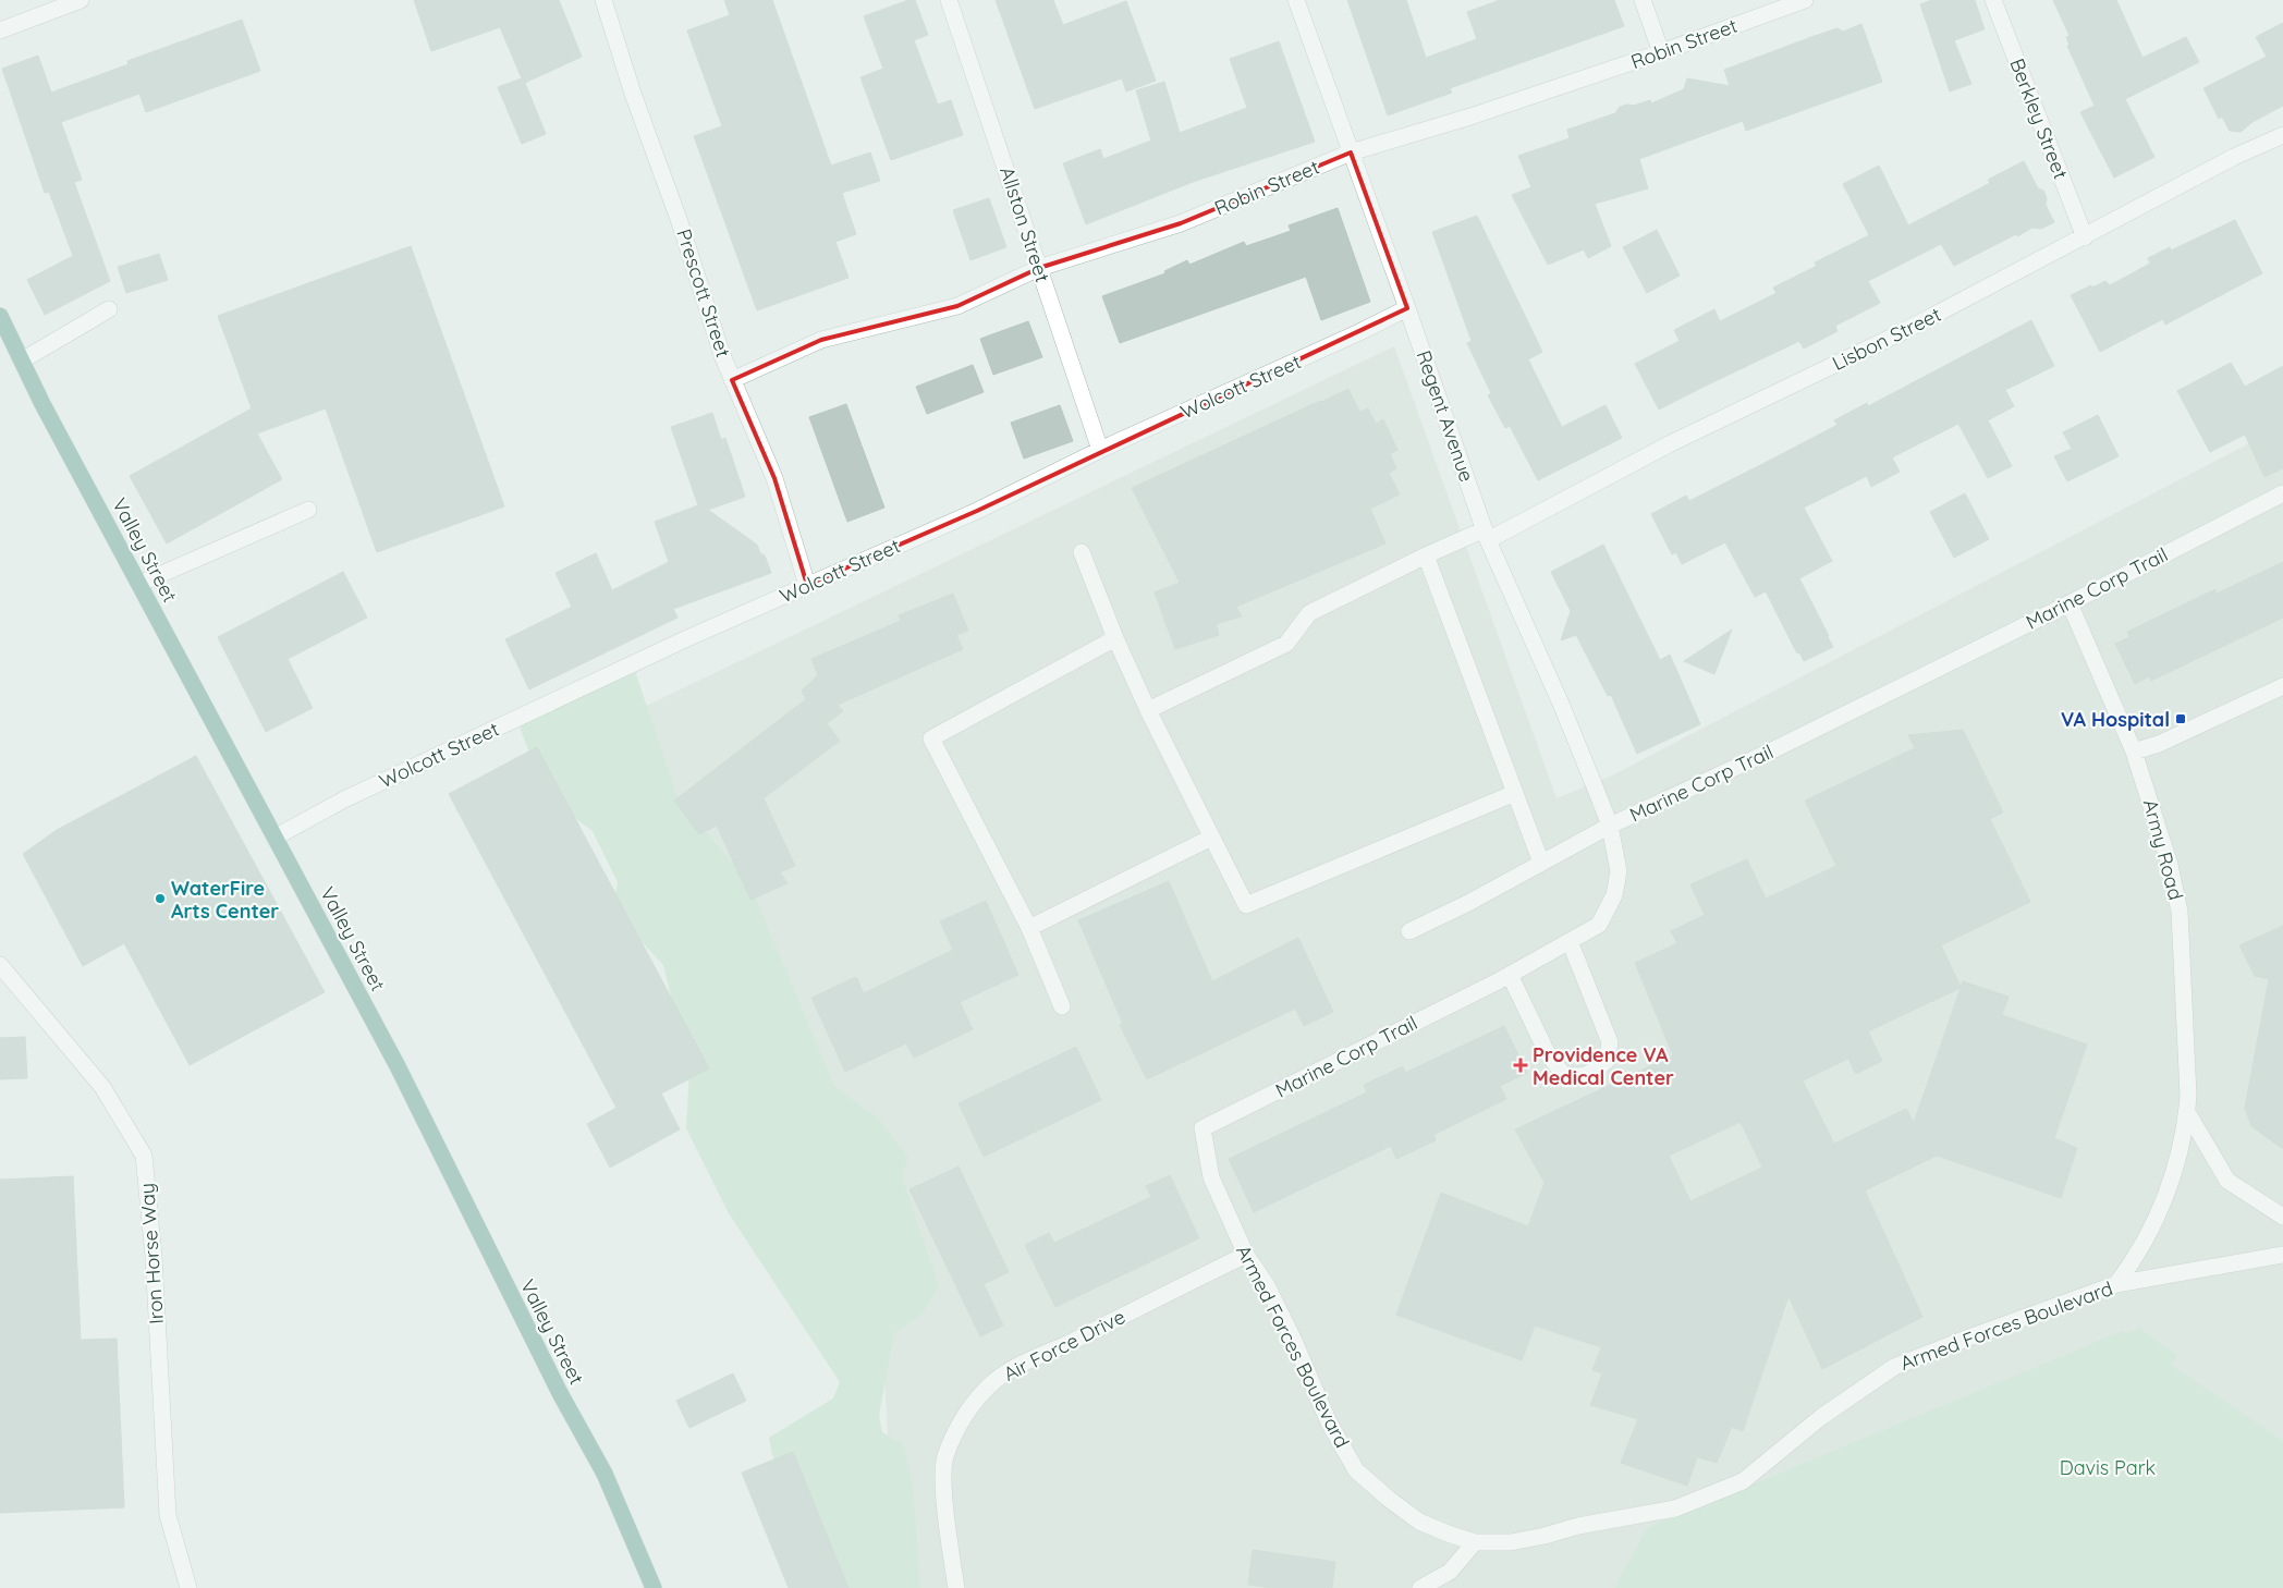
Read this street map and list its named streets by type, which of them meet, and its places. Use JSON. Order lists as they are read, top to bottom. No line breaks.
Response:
{"streets":{"main road":["Valley Street"],"street":["Robin Street","Berkley Street","Allston Street","Prescott Street","Lisbon Street","Wolcott Street","Regent Avenue","Marine Corp Trail","Army Road","Iron Horse Way","Armed Forces Boulevard","Air Force Drive"]},"crossings":[["Robin Street","Allston Street"],["Robin Street","Prescott Street"],["Robin Street","Regent Avenue"],["Berkley Street","Lisbon Street"],["Allston Street","Wolcott Street"],["Prescott Street","Wolcott Street"],["Lisbon Street","Regent Avenue"],["Wolcott Street","Regent Avenue"],["Wolcott Street","Valley Street"],["Regent Avenue","Marine Corp Trail"],["Marine Corp Trail","Army Road"],["Marine Corp Trail","Armed Forces Boulevard"],["Army Road","Armed Forces Boulevard"],["Armed Forces Boulevard","Air Force Drive"]],"parks":["Davis Park"],"places":{"transit":["VA Hospital"],"other":["WaterFire Arts Center"],"health":["Providence VA Medical Center"]}}
